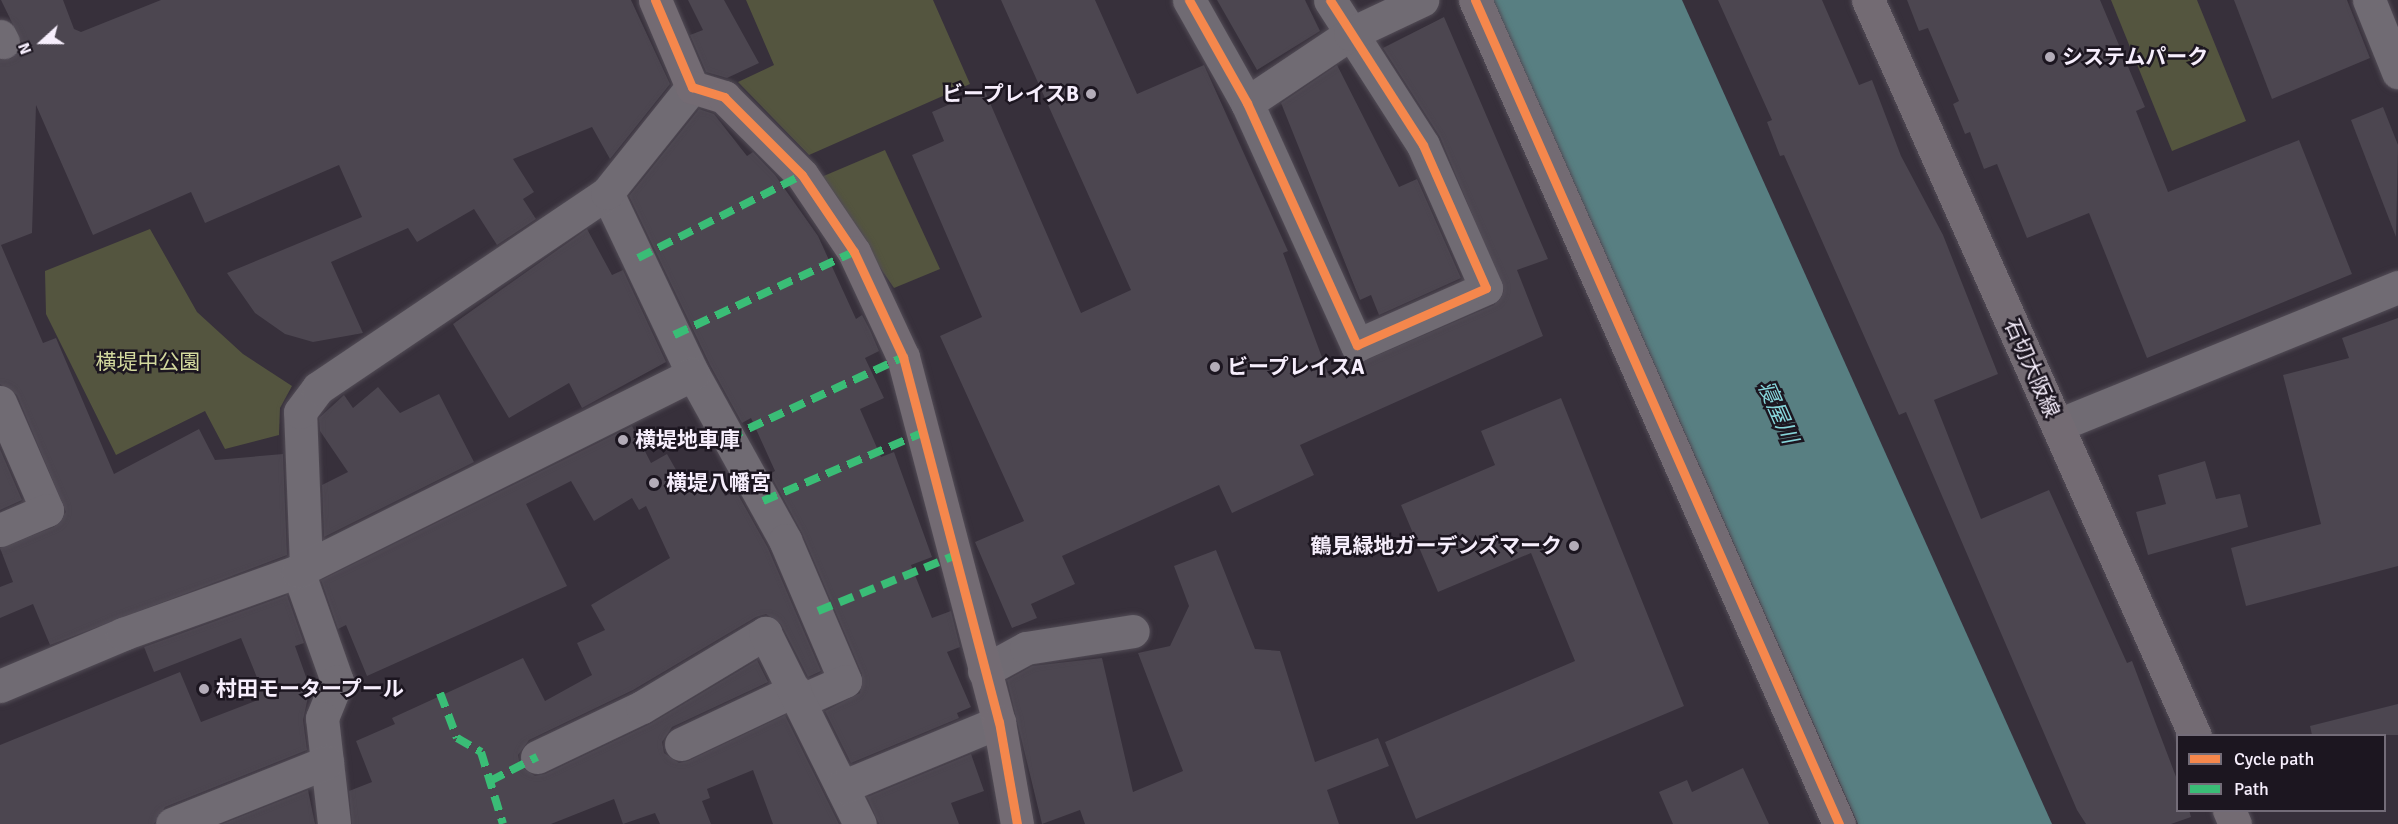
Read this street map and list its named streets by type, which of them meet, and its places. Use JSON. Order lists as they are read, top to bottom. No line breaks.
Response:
{"streets":{"street":["石切大阪線"]},"water":["寝屋川"],"parks":["横堤中公園"],"places":["システムパーク","ビープレイスB","ビープレイスA","横堤地車庫","横堤八幡宮","鶴見緑地ガーデンズマーク","村田モータープール"],"legend":["Cycle path","Path"],"north":"left"}
